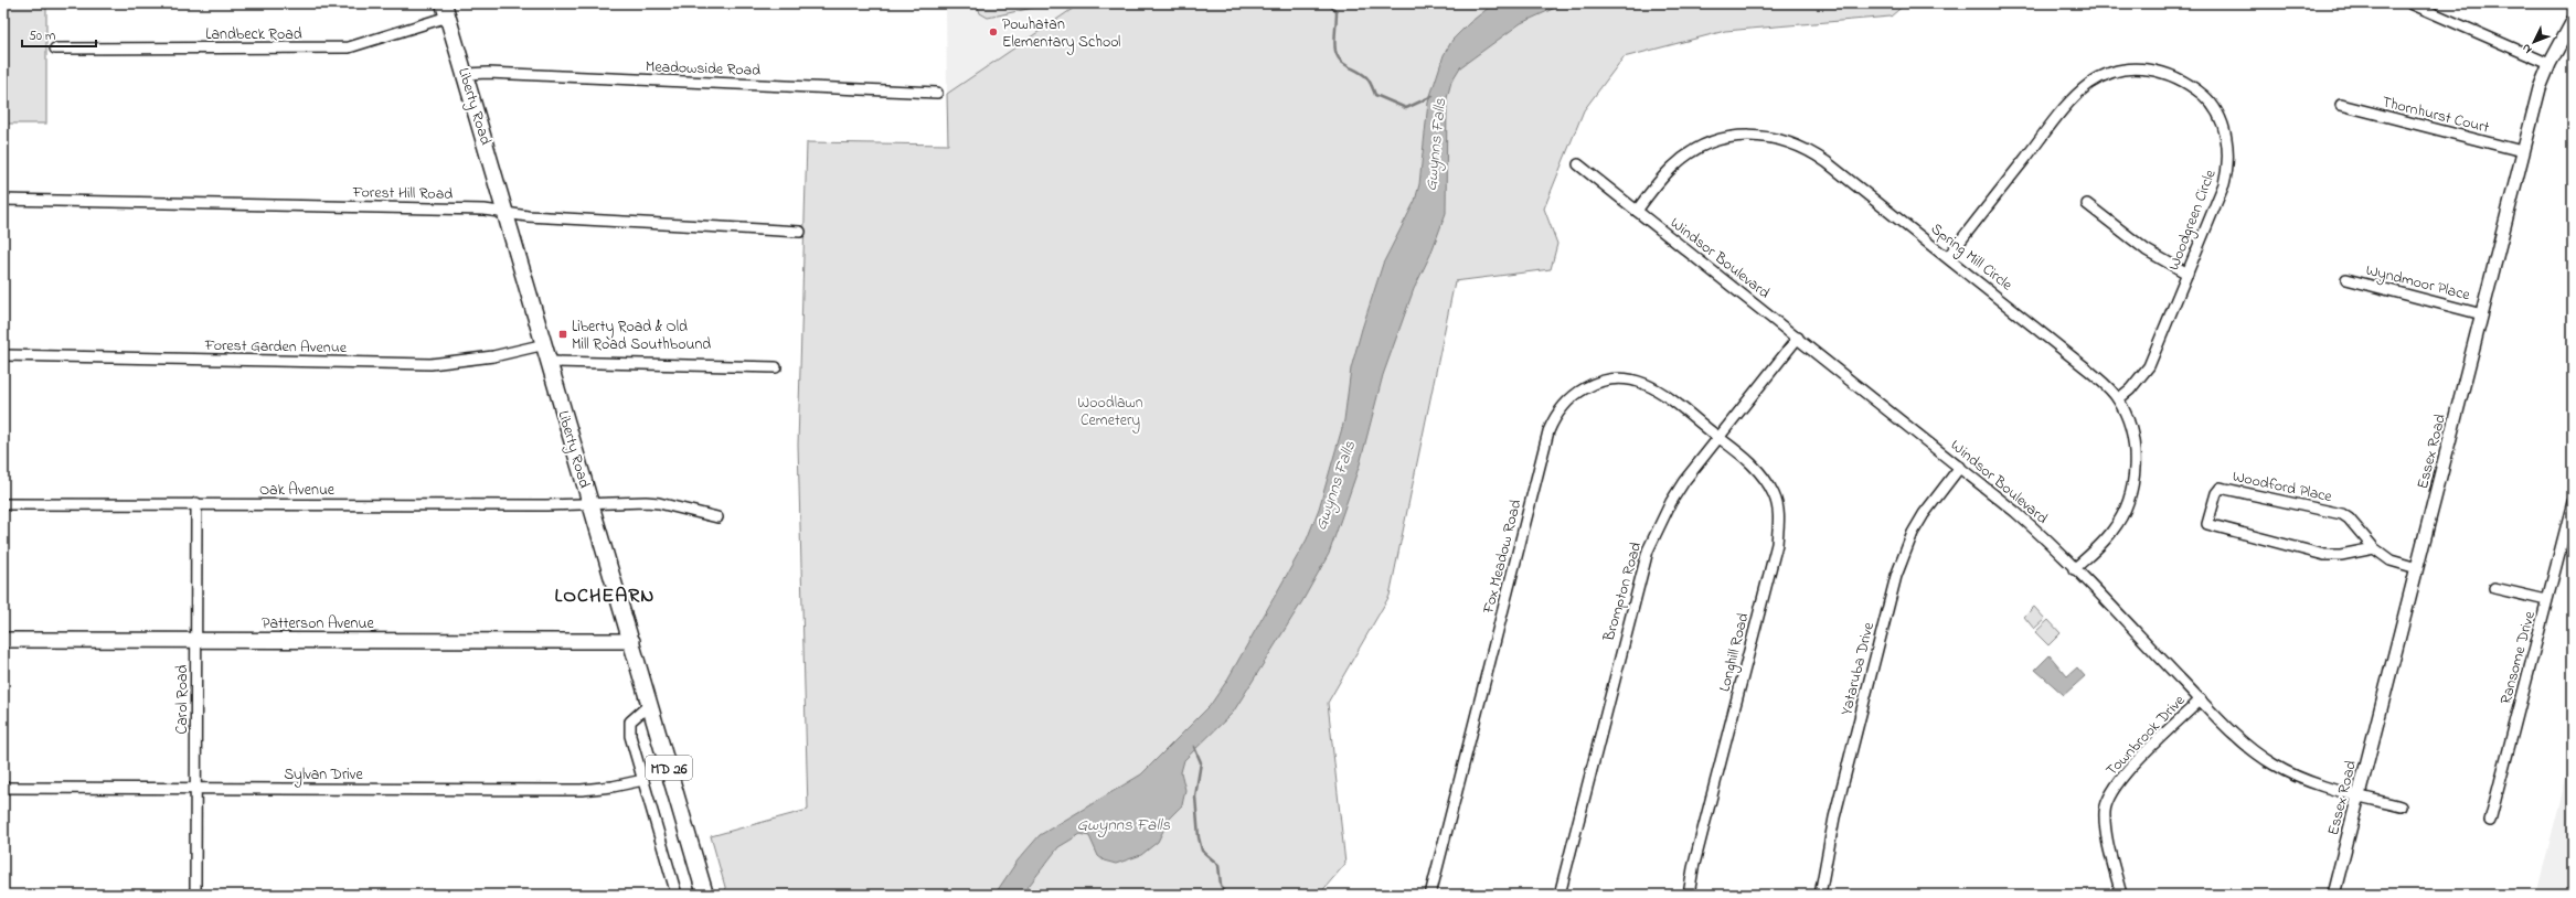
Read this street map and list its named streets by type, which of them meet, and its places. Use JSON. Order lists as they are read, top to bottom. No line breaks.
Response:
{"streets":{"main road":["Liberty Road","Patterson Avenue","MD 26"],"street":["Landbeck Road","Meadowside Road","Thornhurst Court","Forest Hill Road","Woodgreen Circle","Spring Mill Circle","Windsor Boulevard","Wyndmoor Place","Forest Garden Avenue","Essex Road","Woodford Place","Oak Avenue","Fox Meadow Road","Brompton Road","Longhill Road","Ransome Drive","Yataruba Drive","Carol Road","Townbrook Drive","Sylvan Drive"]},"crossings":[["Landbeck Road","Liberty Road"],["Meadowside Road","Liberty Road"],["Liberty Road","Forest Hill Road"],["Liberty Road","Forest Garden Avenue"],["Liberty Road","Oak Avenue"],["Liberty Road","Patterson Avenue"],["Thornhurst Court","Essex Road"],["Woodgreen Circle","Spring Mill Circle"],["Spring Mill Circle","Windsor Boulevard"],["Windsor Boulevard","Essex Road"],["Windsor Boulevard","Brompton Road"],["Windsor Boulevard","Yataruba Drive"],["Windsor Boulevard","Townbrook Drive"],["Wyndmoor Place","Essex Road"],["Essex Road","Woodford Place"],["Oak Avenue","Carol Road"],["Fox Meadow Road","Brompton Road"],["Fox Meadow Road","Longhill Road"],["Brompton Road","Longhill Road"],["Patterson Avenue","Carol Road"],["Carol Road","Sylvan Drive"]],"districts":["LOCHEARN"],"water":["Gwynns Falls"],"parks":["Woodlawn Cemetery"],"places":{"other":["Powhatan Elementary School"],"transit":["Liberty Road & Old Mill Road Southbound"]},"scale_bar":"50 m","north":"bottom left"}
